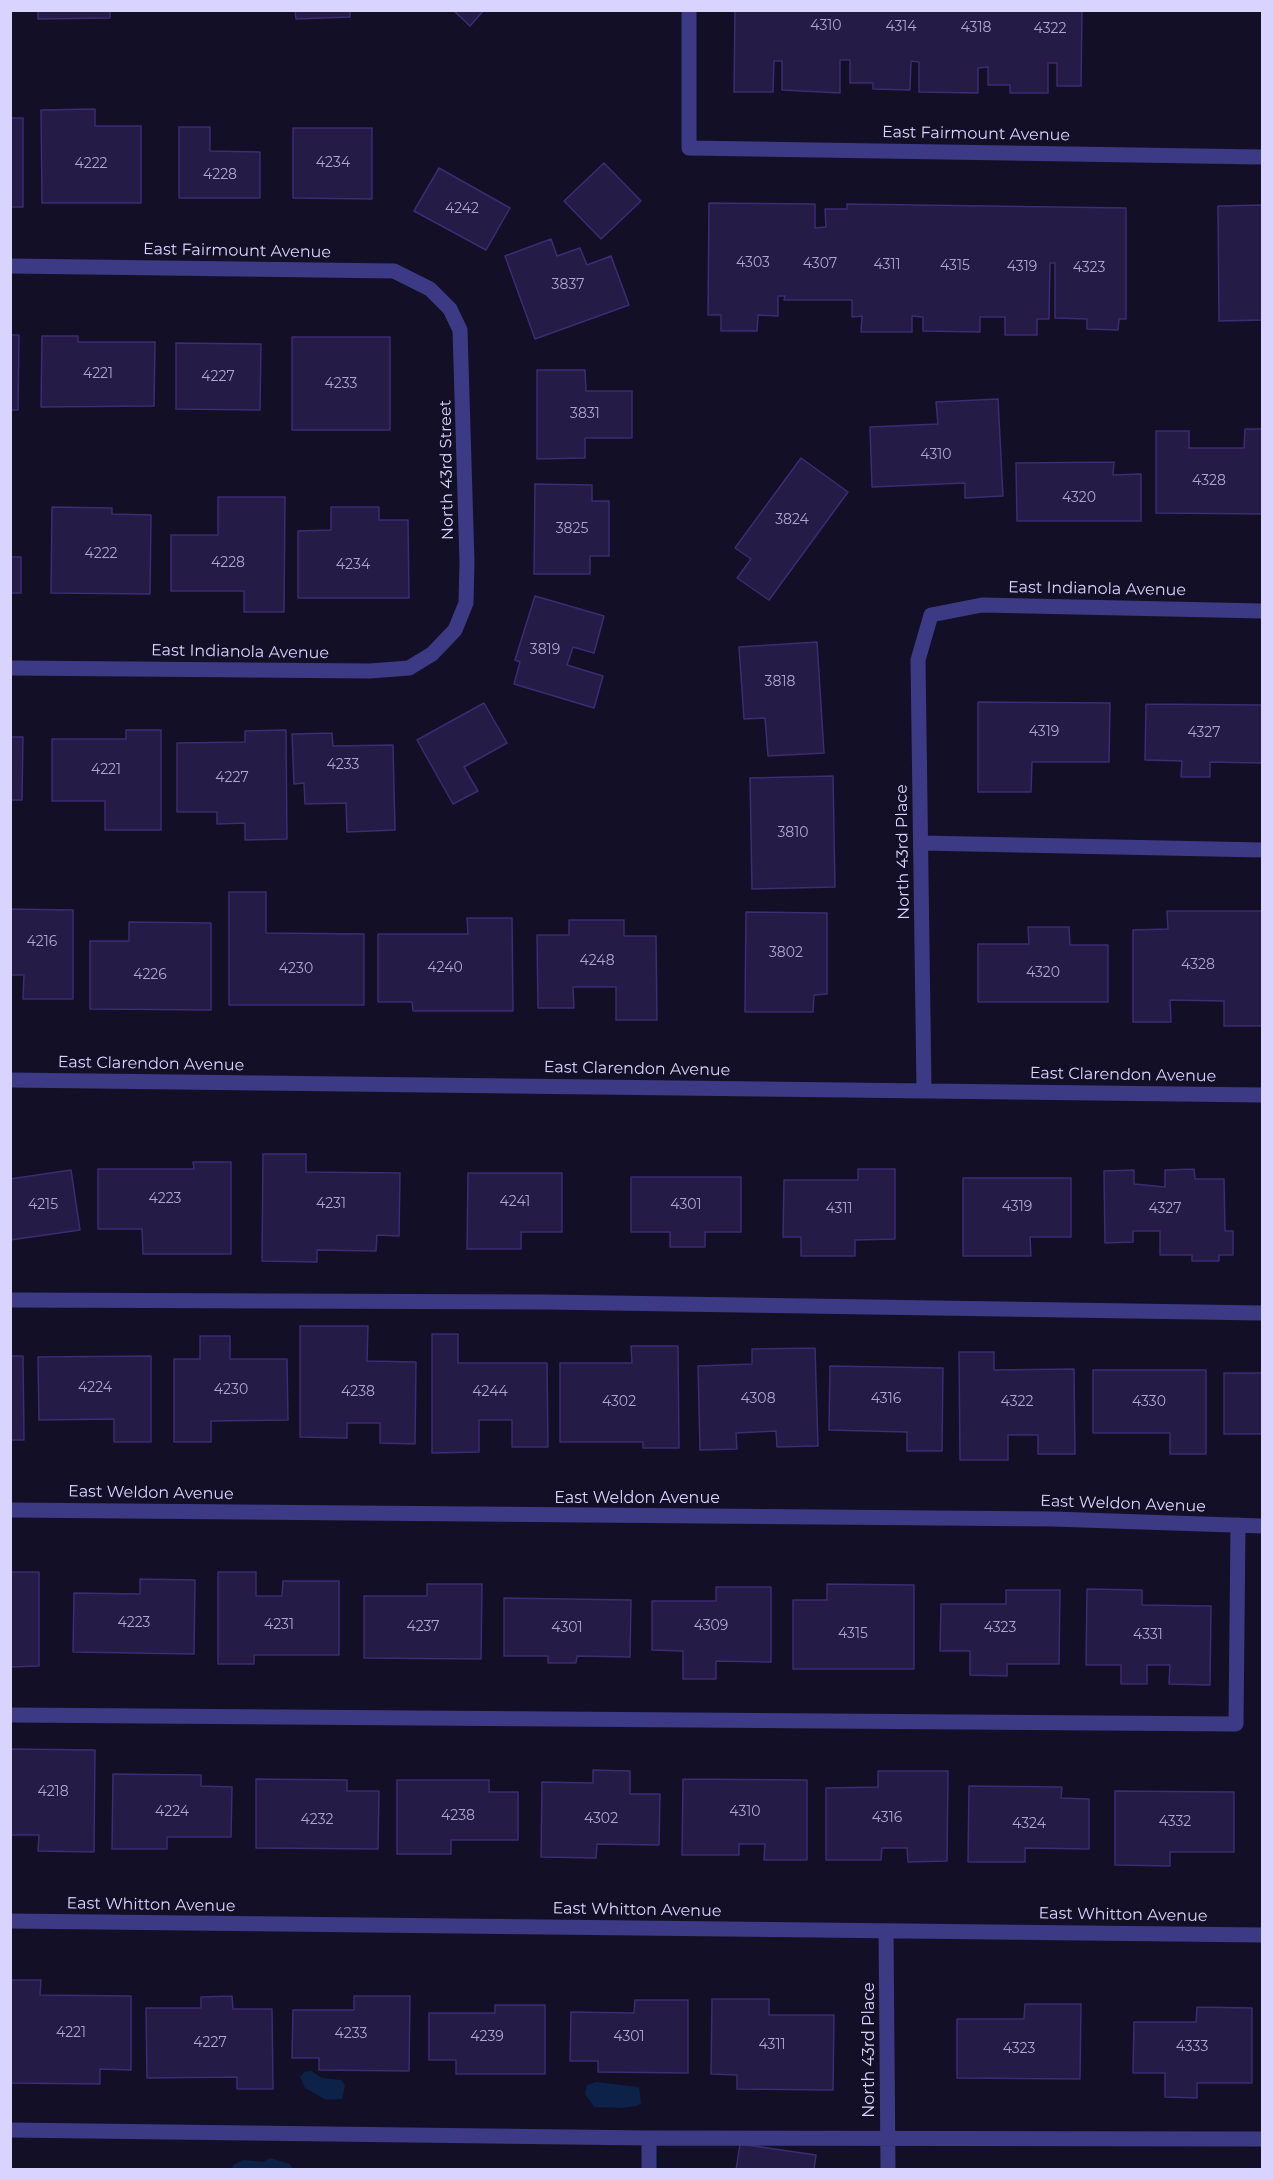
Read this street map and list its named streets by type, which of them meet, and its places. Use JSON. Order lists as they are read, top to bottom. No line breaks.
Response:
{"streets":{"street":["East Fairmount Avenue","North 43rd Street","East Indianola Avenue","North 43rd Place","East Clarendon Avenue","East Weldon Avenue","East Whitton Avenue"]},"crossings":[["East Fairmount Avenue","North 43rd Street"],["North 43rd Street","East Indianola Avenue"],["East Indianola Avenue","North 43rd Place"],["North 43rd Place","East Clarendon Avenue"],["North 43rd Place","East Whitton Avenue"]],"house_numbers":["4310","4314","4318","4322","4234","4222","4228","4242","4303","4307","4311","4315","4319","4323","3837","4221","4227","4233","3831","4310","4328","4320","3824","3825","4222","4228","4234","3819","3818","4319","4327","4233","4221","4227","3810","4216","3802","4248","4328","4240","4230","4320","4226","4223","4241","4231","4215","4301","4319","4311","4327","4224","4230","4238","4244","4308","4316","4302","4322","4330","4223","4231","4309","4237","4301","4323","4315","4331","4218","4224","4310","4238","4316","4302","4232","4332","4324","4221","4233","4239","4301","4227","4311","4333","4323"]}
